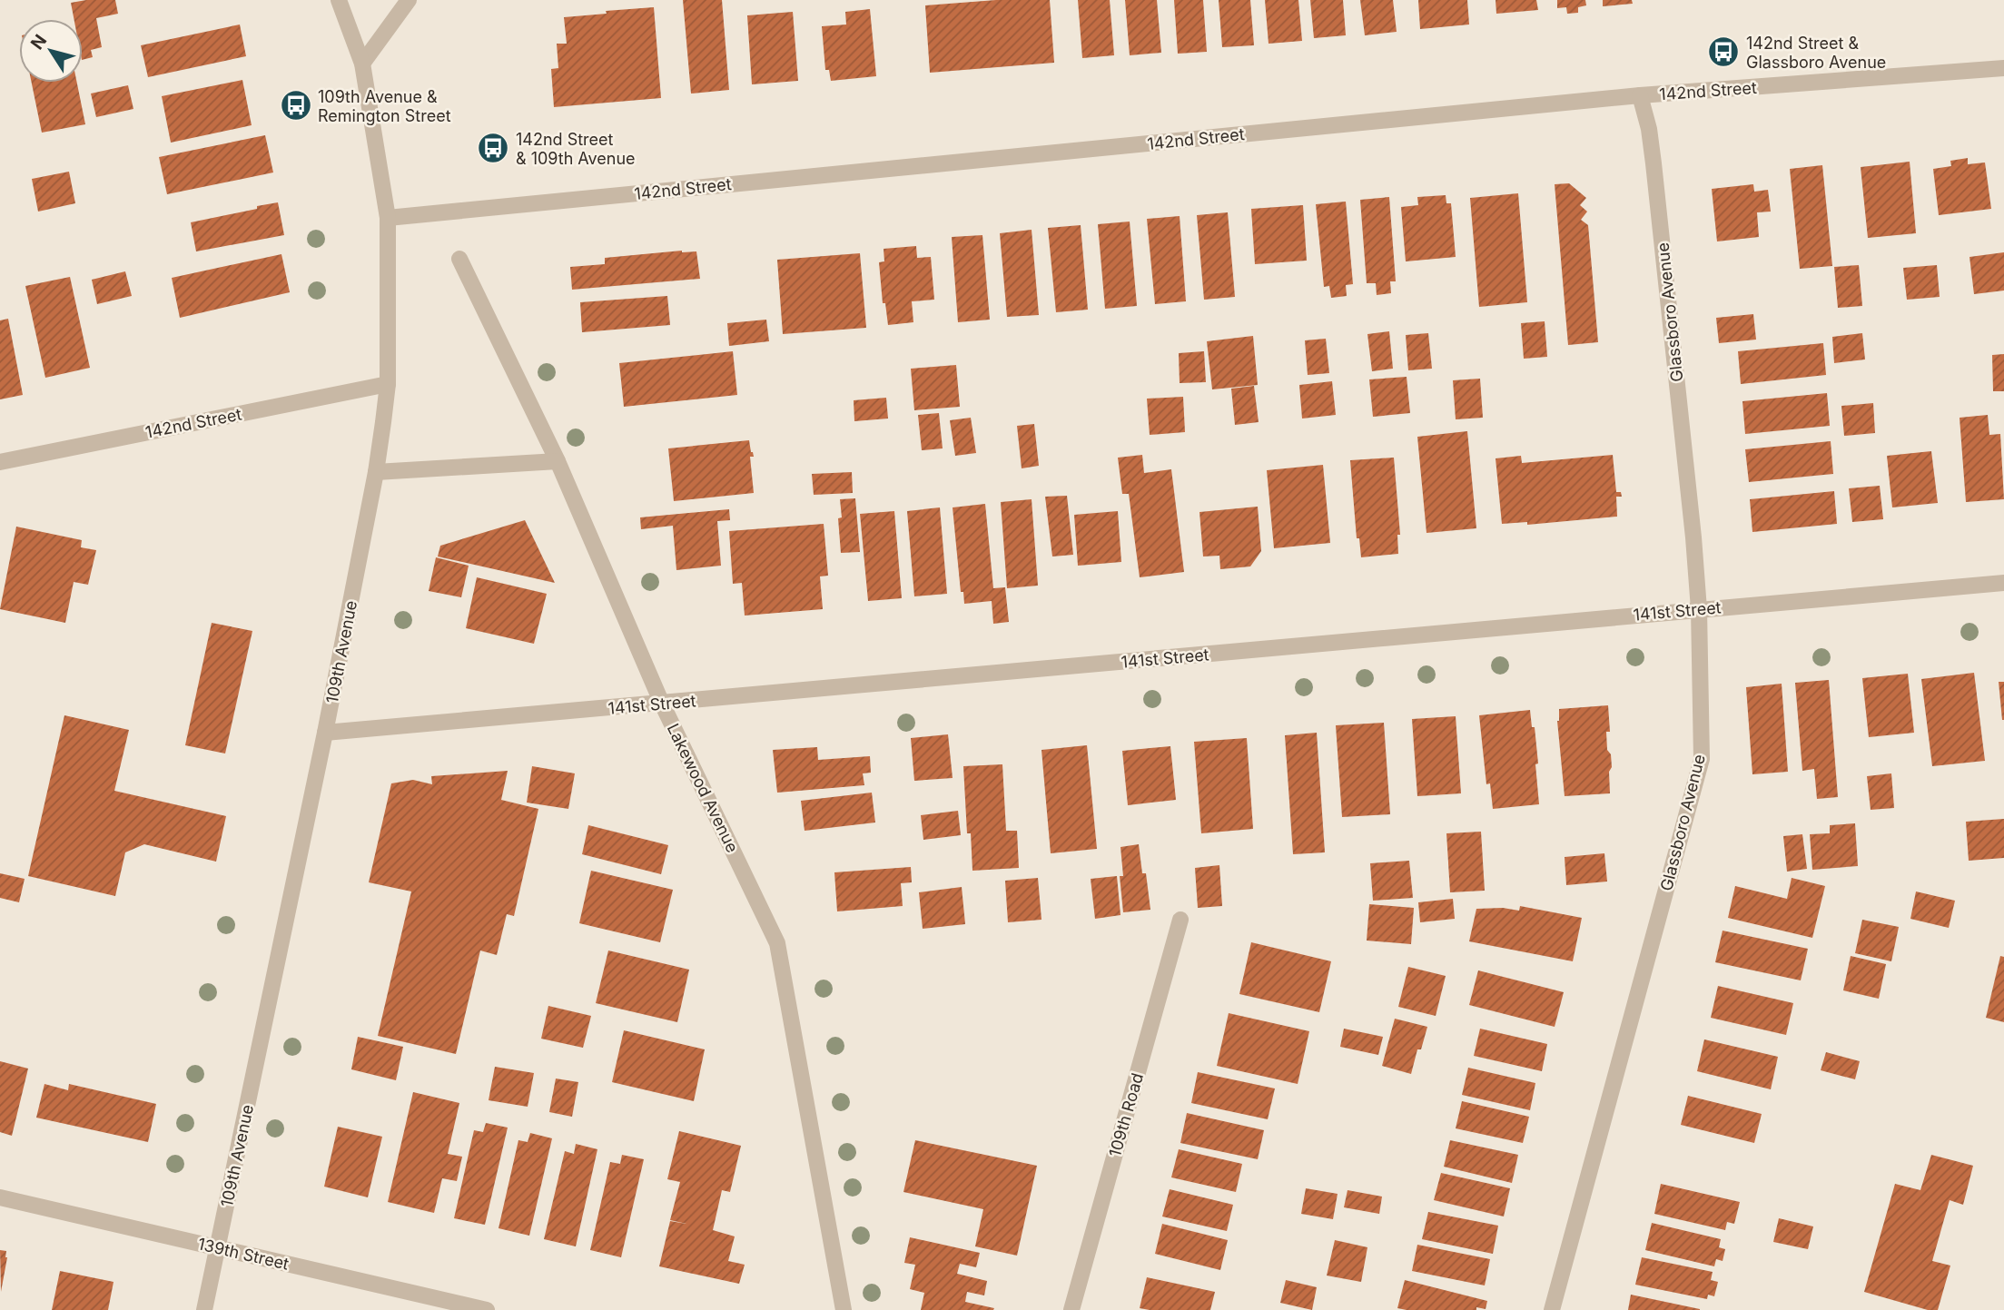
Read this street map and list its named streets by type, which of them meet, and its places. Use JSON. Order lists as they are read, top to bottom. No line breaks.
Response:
{"streets":{"street":["142nd Street","Glassboro Avenue","141st Street","109th Avenue","Lakewood Avenue","109th Road","139th Street"]},"crossings":[["142nd Street","Glassboro Avenue"],["142nd Street","109th Avenue"],["Glassboro Avenue","141st Street"],["141st Street","109th Avenue"],["141st Street","Lakewood Avenue"],["109th Avenue","139th Street"]],"places":{"bus stop":["142nd Street & Glassboro Avenue","109th Avenue & Remington Street","142nd Street & 109th Avenue"]},"north":"top left"}
